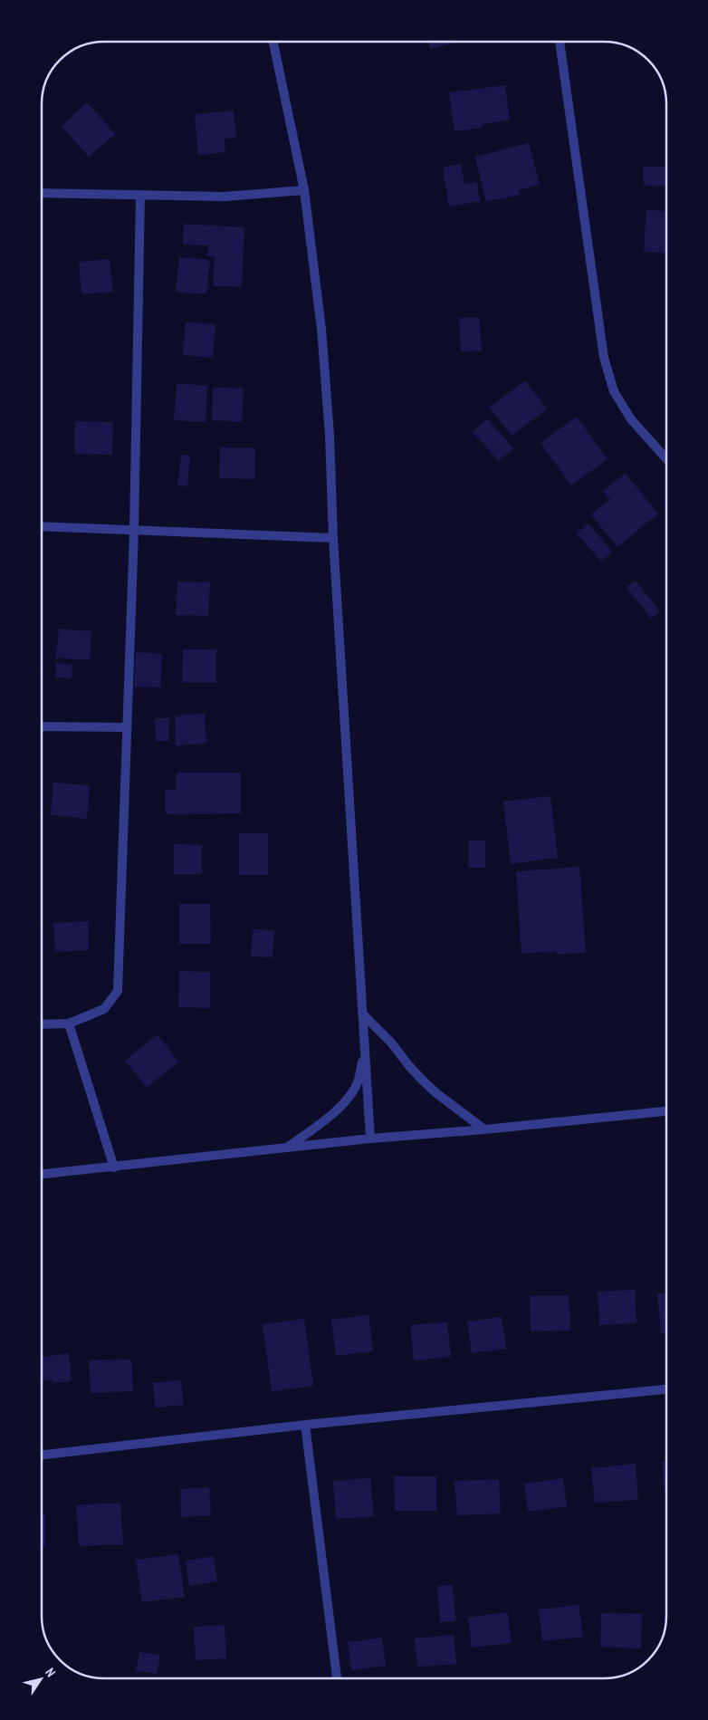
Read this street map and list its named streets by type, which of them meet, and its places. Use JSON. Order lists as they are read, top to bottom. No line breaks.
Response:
{"north":"top right"}
